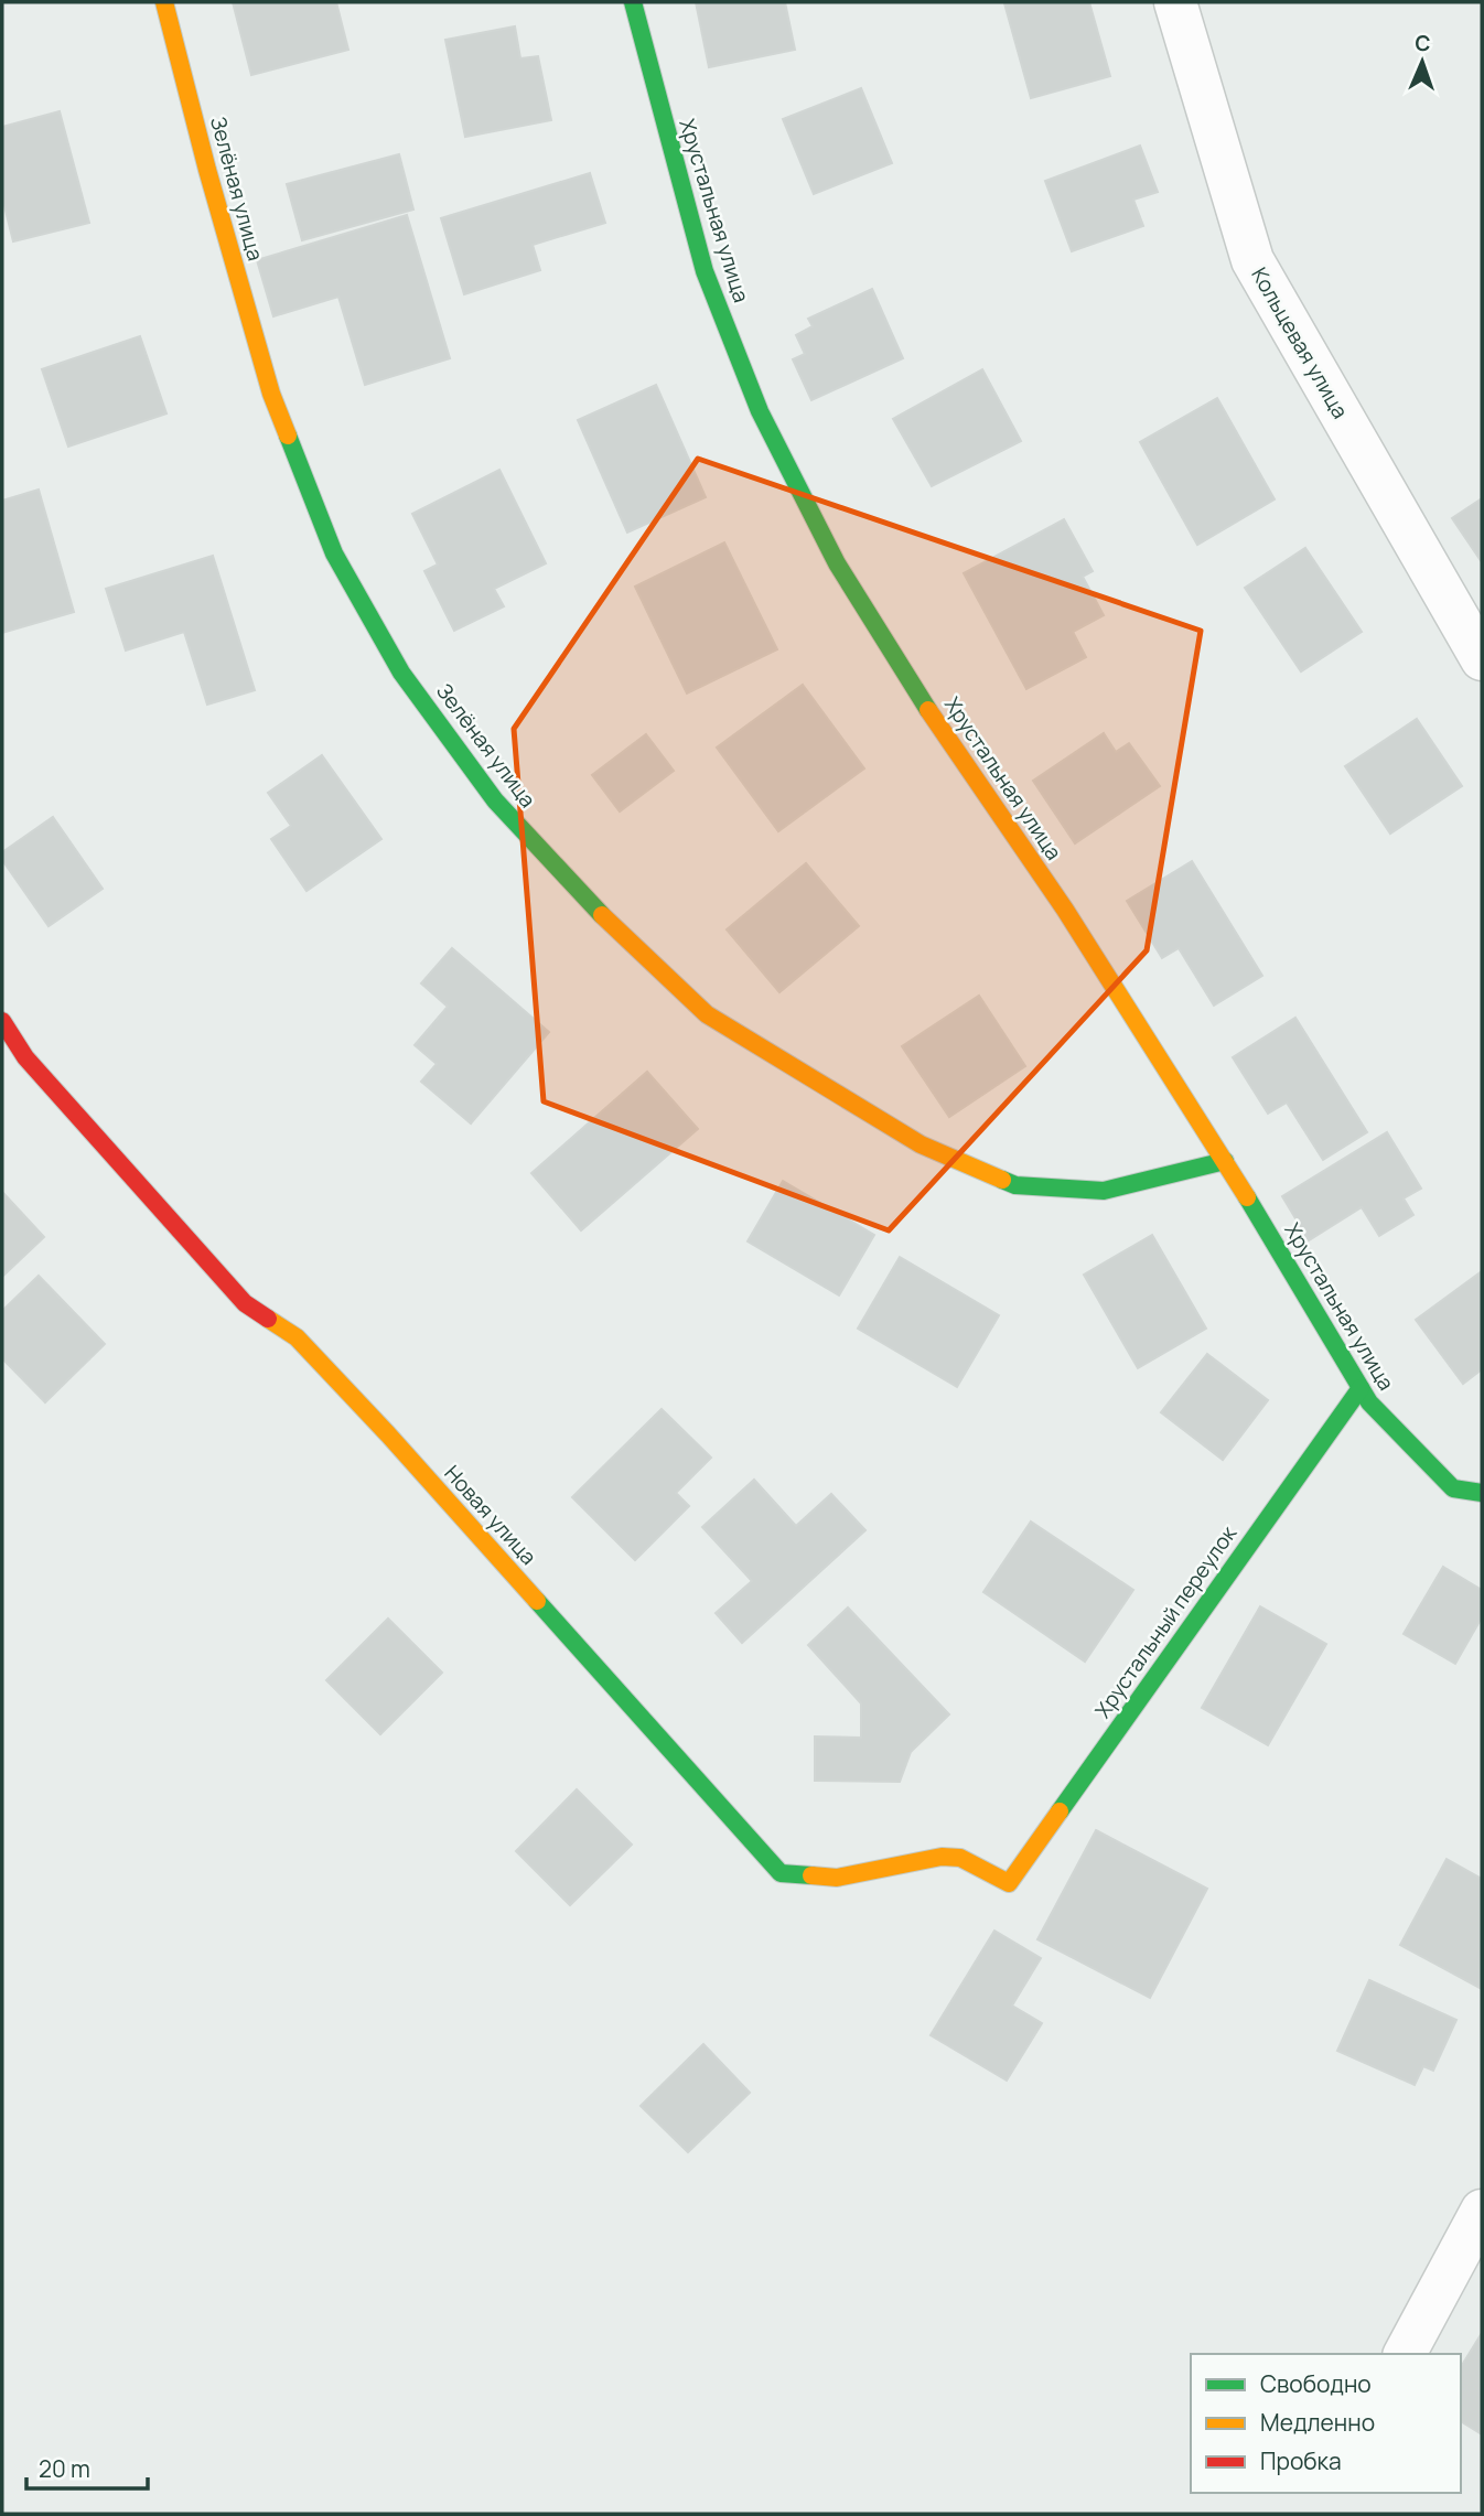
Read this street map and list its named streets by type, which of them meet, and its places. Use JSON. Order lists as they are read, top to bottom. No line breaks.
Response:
{"streets":{"street":["Зелёная улица","Хрустальная улица","Кольцевая улица","Новая улица","Хрустальный переулок"]},"crossings":[["Зелёная улица","Хрустальная улица"],["Хрустальная улица","Хрустальный переулок"],["Новая улица","Хрустальный переулок"]],"legend":["Свободно","Медленно","Пробка"],"scale_bar":"20 m","north":"top"}
